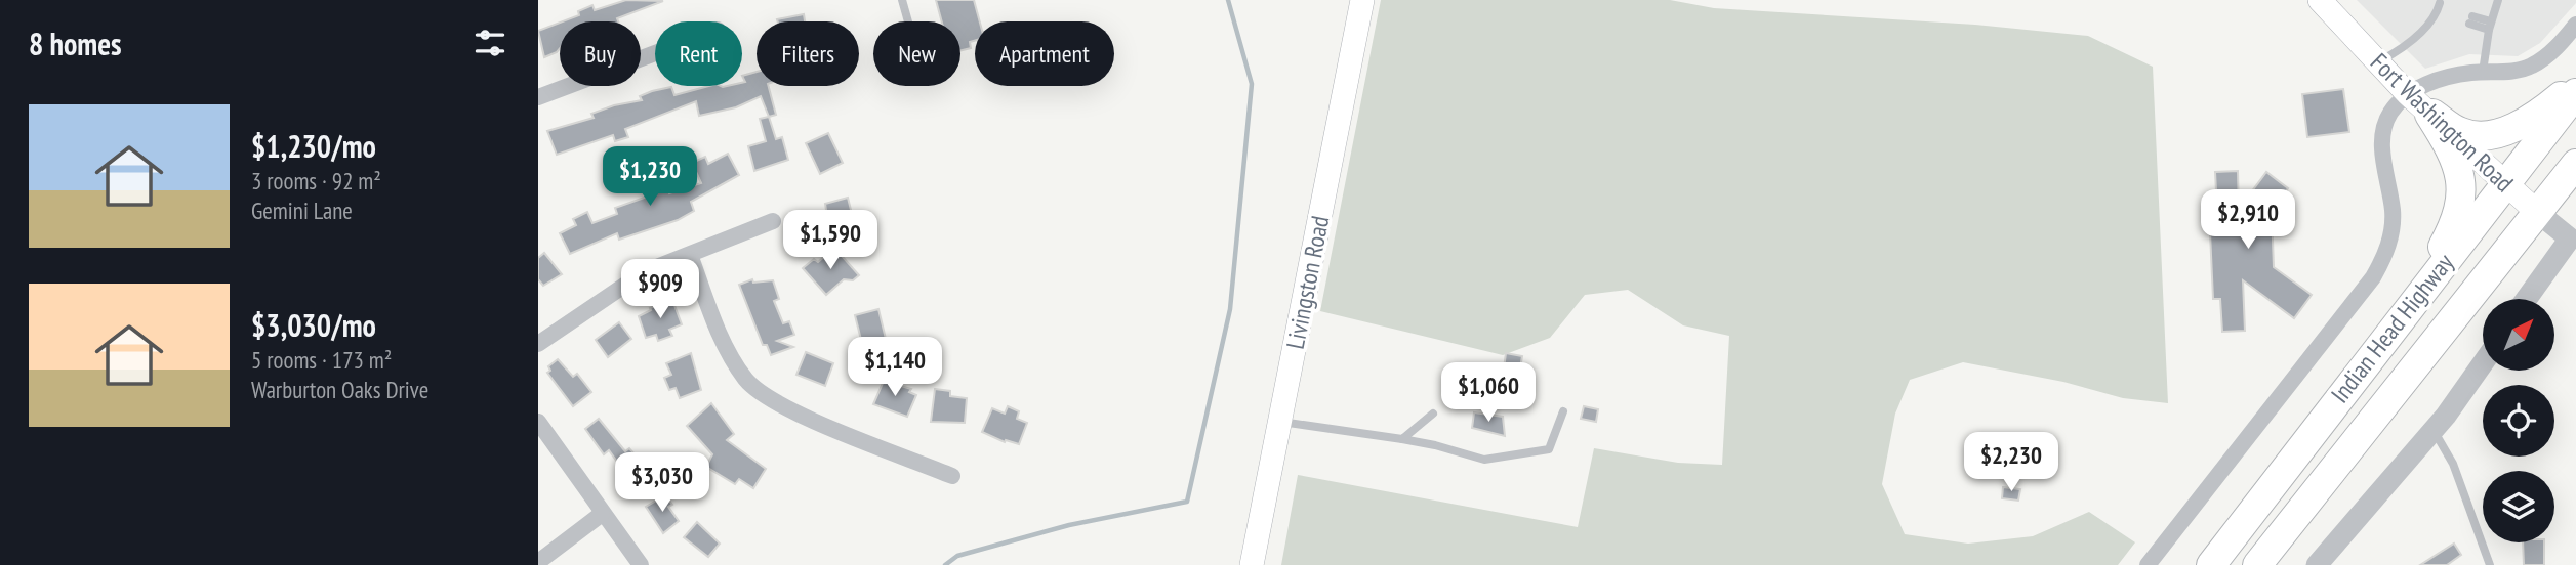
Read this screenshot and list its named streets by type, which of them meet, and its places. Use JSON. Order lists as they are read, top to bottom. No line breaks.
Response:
{"streets":{"highway":["Indian Head Highway"],"main road":["Fort Washington Road","Livingston Road"]},"crossings":[["Fort Washington Road","Indian Head Highway"]],"north":"top right","page":{"heading":"8 homes","chip":["Buy","Rent","Filters","New","Apartment"],"list":[{"name":"$1,230/mo","note":"3 rooms · 92 m² · Gemini Lane"},{"name":"$3,030/mo","note":"5 rooms · 173 m² · Warburton Oaks Drive"}],"price":["$1,230","$2,910","$1,590","$909","$1,140","$1,060","$2,230","$3,030"]}}
